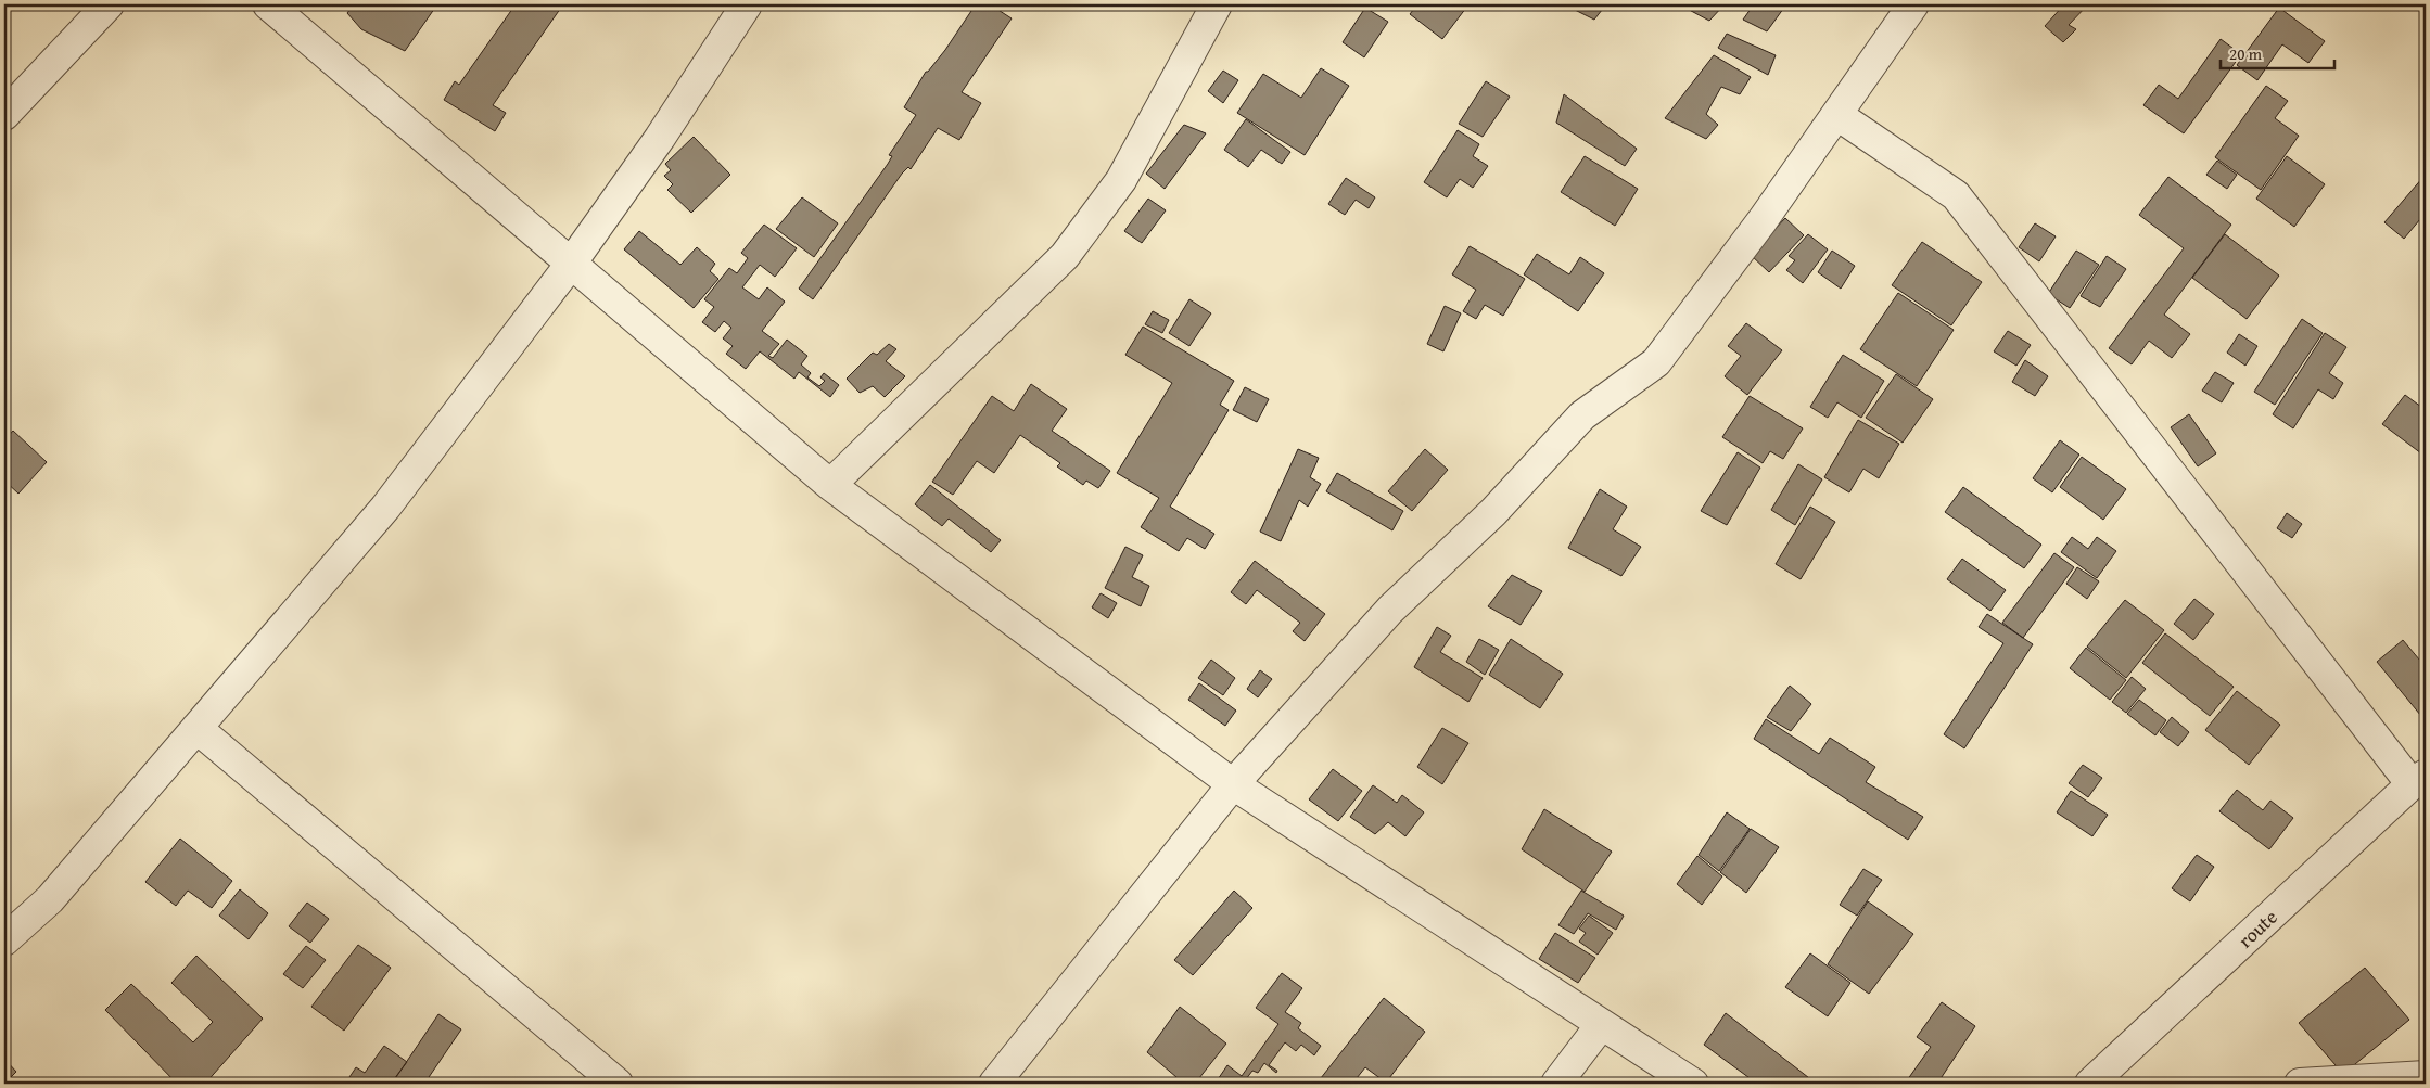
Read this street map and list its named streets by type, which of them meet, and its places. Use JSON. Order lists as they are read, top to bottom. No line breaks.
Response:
{"streets":{"street":["route"]},"scale_bar":"20 m"}
